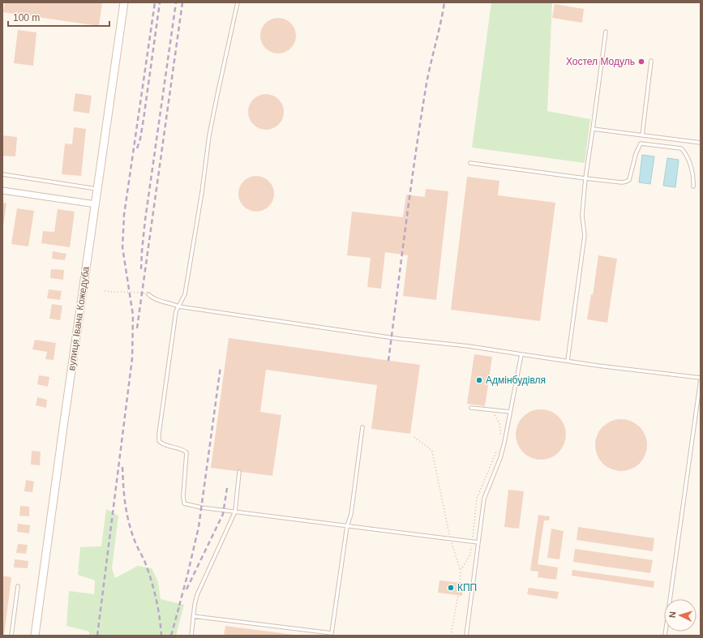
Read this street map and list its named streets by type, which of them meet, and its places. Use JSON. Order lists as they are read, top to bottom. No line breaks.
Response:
{"streets":{"street":["вулиця Івана Кожедуба"]},"places":["Хостел Модуль","Адмінбудівля","КПП"],"scale_bar":"100 m","north":"left"}
